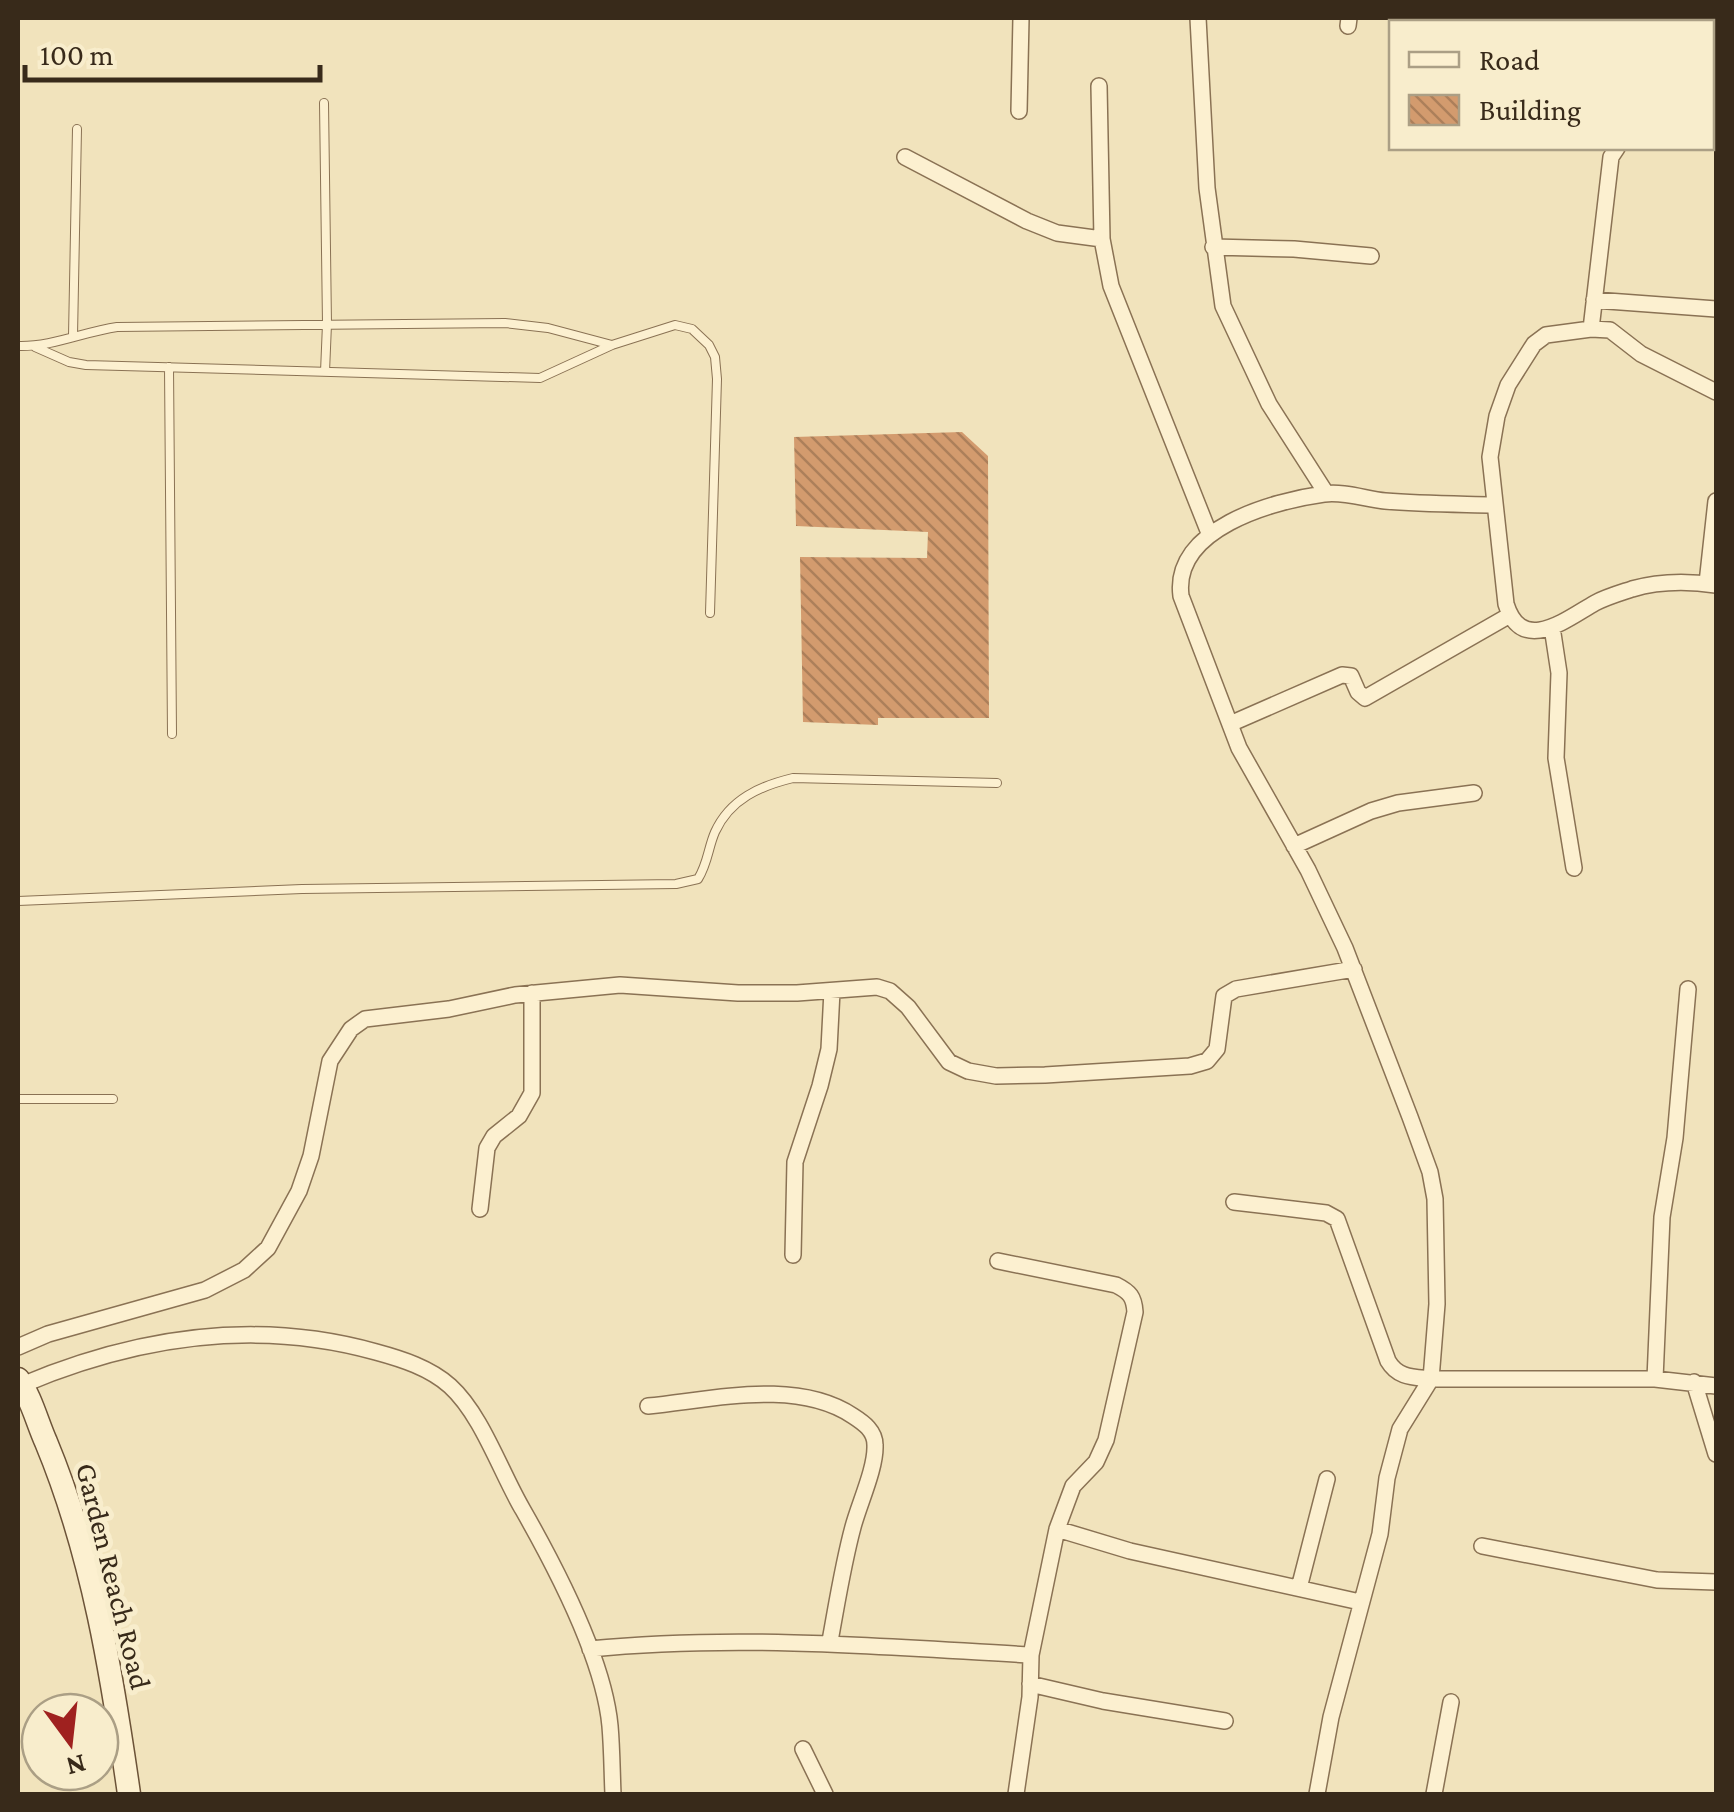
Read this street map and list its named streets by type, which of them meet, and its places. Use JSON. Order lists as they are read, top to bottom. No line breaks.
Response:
{"streets":{"main road":["Garden Reach Road"]},"legend":["Road","Building"],"scale_bar":"100 m","north":"bottom"}
